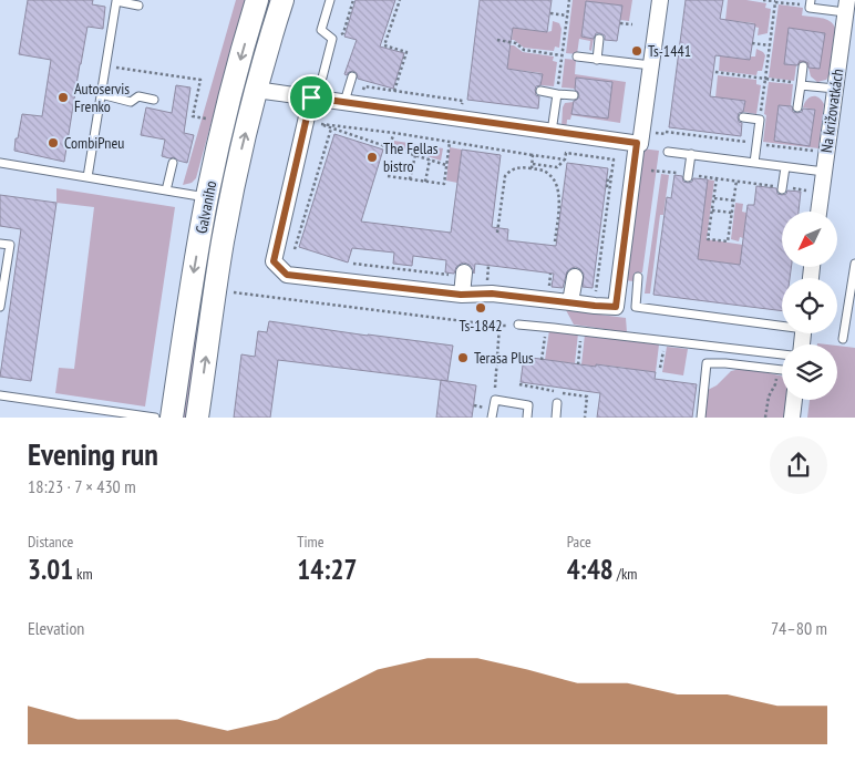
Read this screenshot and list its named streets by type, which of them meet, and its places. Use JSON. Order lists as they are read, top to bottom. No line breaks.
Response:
{"streets":{"main road":["Galvaniho"],"street":["Na križovatkách"]},"places":["Ts-1441","Autoservis Frenko","CombiPneu","The Fellas bistro","Ts-1842","Terasa Plus"],"north":"bottom left","page":{"heading":["Evening run","18:23 · 7 × 430 m"],"stats":[["Distance","3.01 km"],["Time","14:27"],["Pace","4:48 /km"]],"chart":["Elevation","74–80 m"]}}
